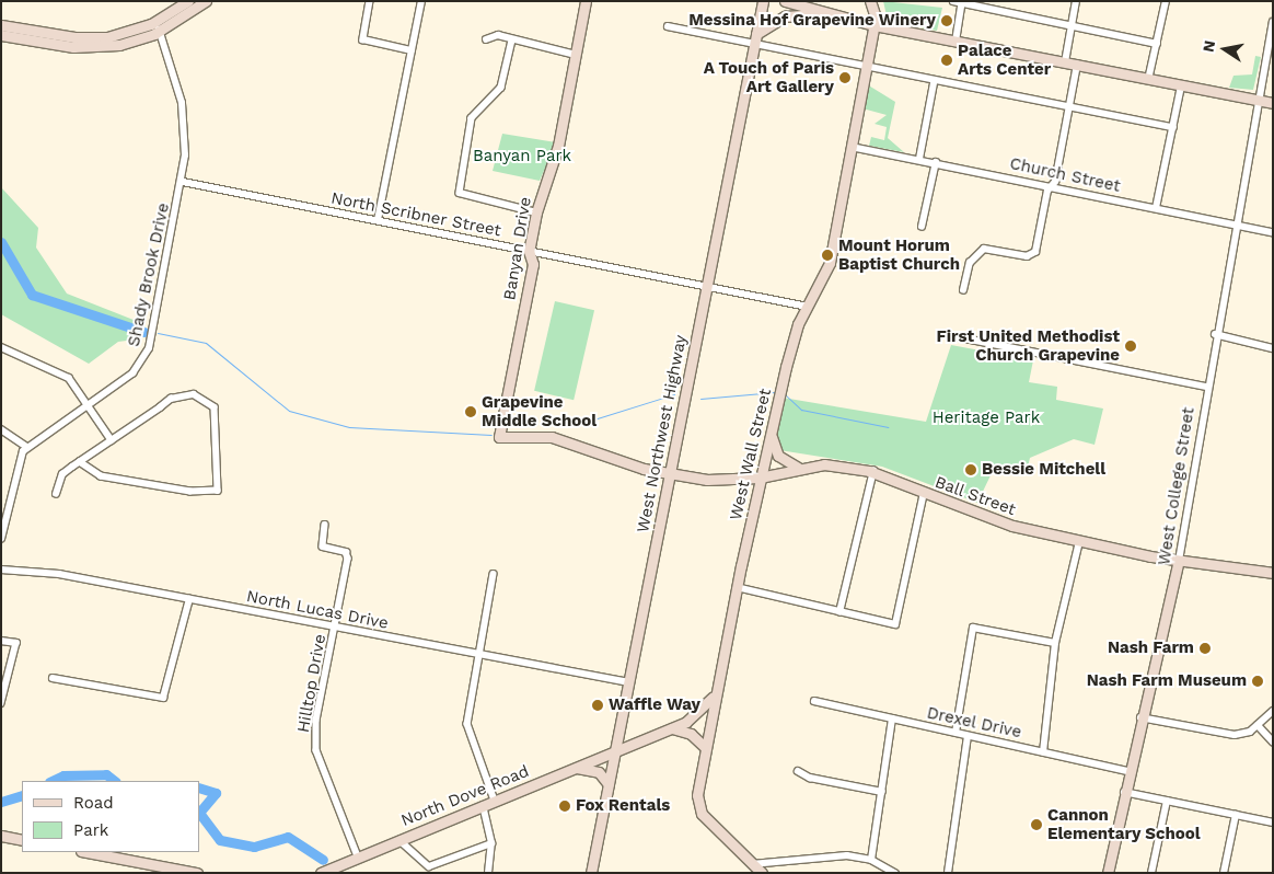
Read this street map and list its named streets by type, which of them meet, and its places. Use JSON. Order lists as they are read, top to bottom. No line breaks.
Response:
{"streets":{"main road":["Banyan Drive","West Northwest Highway","West Wall Street","West College Street","Ball Street","North Dove Road"],"street":["Church Street","North Scribner Street","Shady Brook Drive","North Lucas Drive","Hilltop Drive","Drexel Drive"]},"crossings":[["Church Street","West Wall Street"],["Church Street","West College Street"],["North Scribner Street","Banyan Drive"],["North Scribner Street","Shady Brook Drive"],["North Scribner Street","West Northwest Highway"],["North Scribner Street","West Wall Street"],["Banyan Drive","Ball Street"],["West Northwest Highway","Ball Street"],["West Northwest Highway","North Lucas Drive"],["West Northwest Highway","North Dove Road"],["West Wall Street","Ball Street"],["West Wall Street","North Dove Road"],["West College Street","Ball Street"],["West College Street","Drexel Drive"],["North Lucas Drive","Hilltop Drive"],["Hilltop Drive","North Dove Road"]],"parks":["Banyan Park","Heritage Park"],"places":["Messina Hof Grapevine Winery","Palace Arts Center","A Touch of Paris Art Gallery","Mount Horum Baptist Church","First United Methodist Church Grapevine","Grapevine Middle School","Bessie Mitchell","Nash Farm","Nash Farm Museum","Waffle Way","Fox Rentals","Cannon Elementary School"],"legend":["Road","Park"],"north":"left"}
